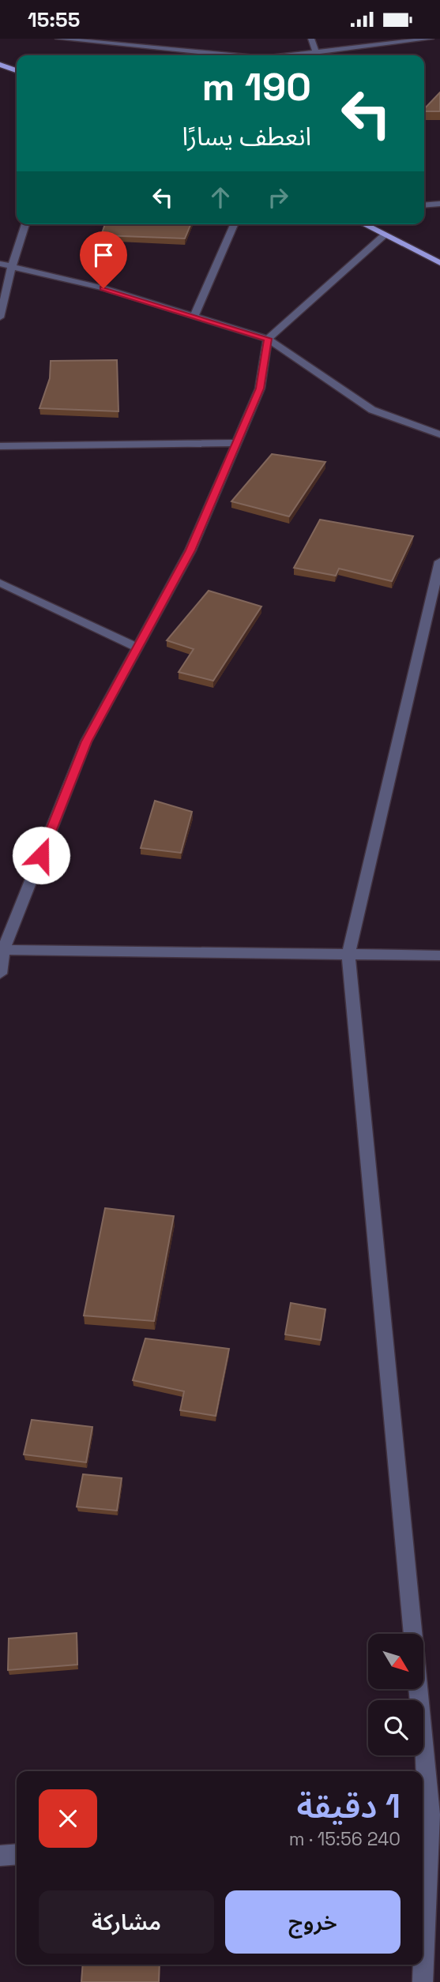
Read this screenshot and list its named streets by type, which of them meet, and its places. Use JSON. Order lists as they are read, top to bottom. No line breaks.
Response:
{"north":"bottom right","page":{"status":"15:55","turn":["190 m","انعطف يسارًا"],"heading":["1 دقيقة","240 m · 15:56"],"buttons":["خروج","مشاركة"]}}
